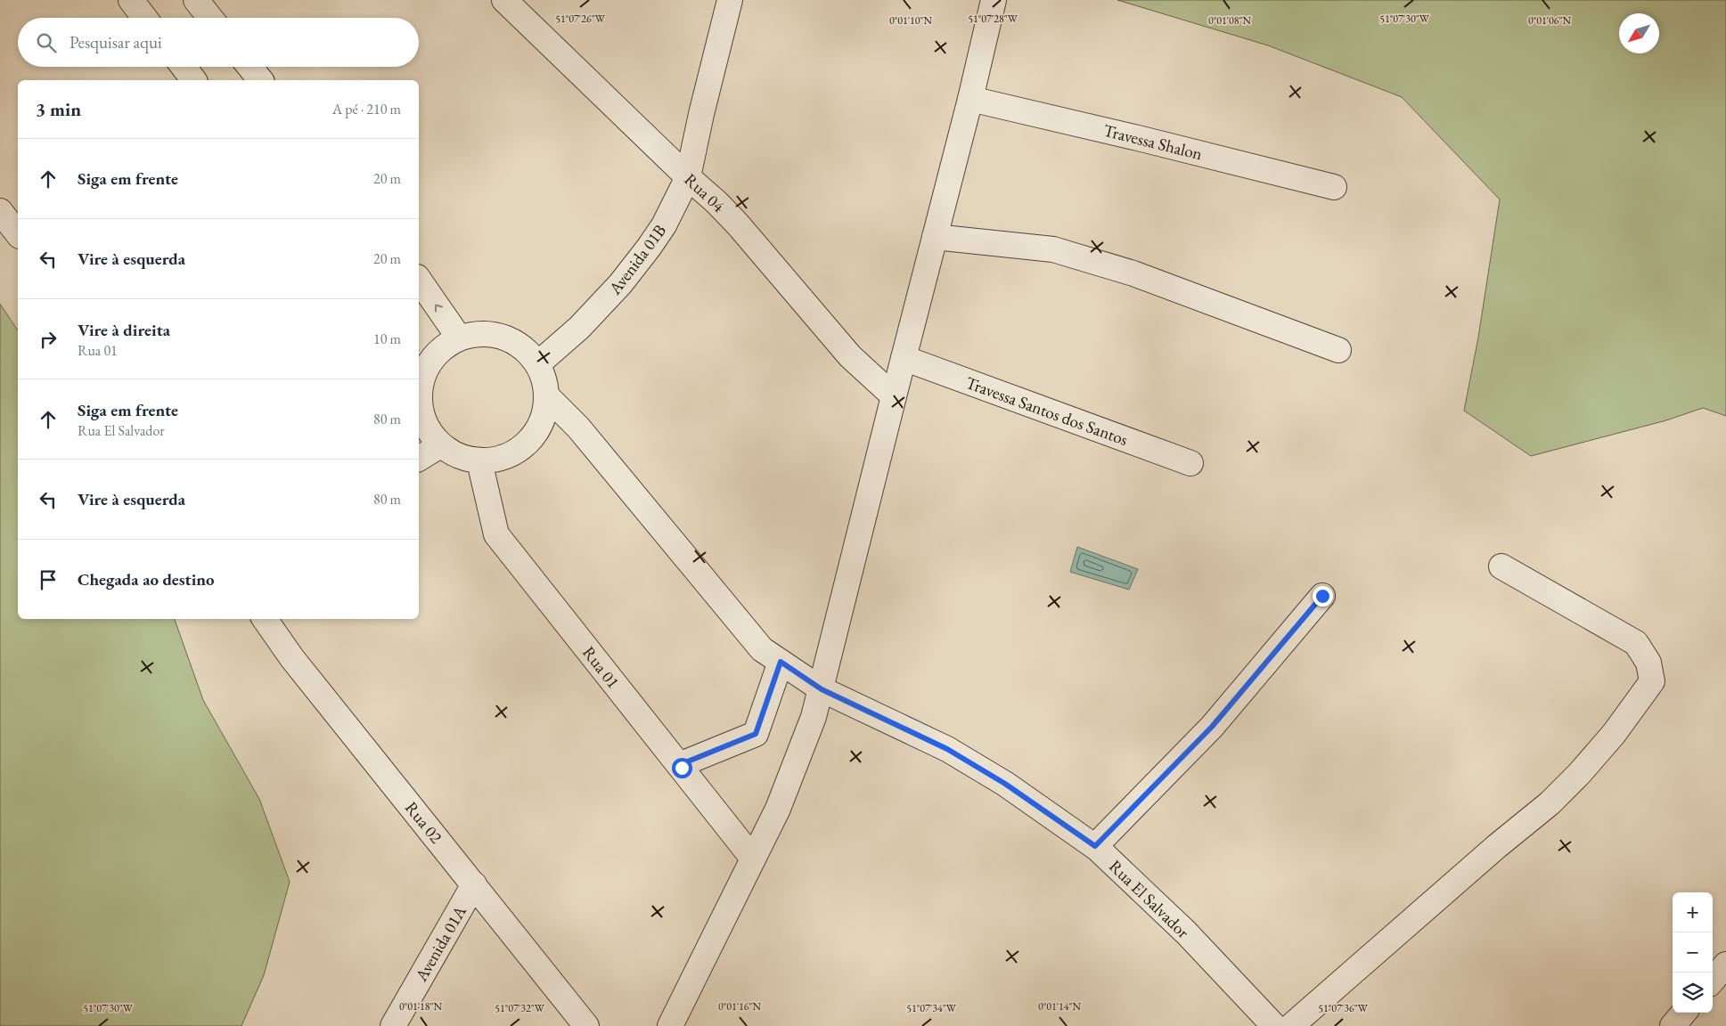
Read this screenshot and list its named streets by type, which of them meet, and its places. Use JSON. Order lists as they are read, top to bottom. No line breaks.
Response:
{"streets":{"street":["Travessa Shalon","Rua 04","Avenida 01B","Travessa Santos dos Santos","Rua 01","Rua 02","Rua El Salvador","Avenida 01A"]},"crossings":[["Rua 04","Avenida 01B"],["Rua 02","Avenida 01A"]],"north":"bottom left","page":{"search":"Pesquisar aqui","heading":["3 min","A pé · 210 m"],"list":[["Siga em frente","20 m"],["Vire à esquerda","20 m"],["Vire à direita","Rua 01","10 m"],["Siga em frente","Rua El Salvador","80 m"],["Vire à esquerda","80 m"],"Chegada ao destino"],"map_buttons":["+","−"]},"coordinates":["51°07'26\"W","51°07'28\"W","51°07'30\"W","0°01'10\"N","0°01'08\"N","0°01'06\"N","0°01'18\"N","0°01'16\"N","0°01'14\"N","51°07'32\"W","51°07'34\"W","51°07'36\"W"]}
